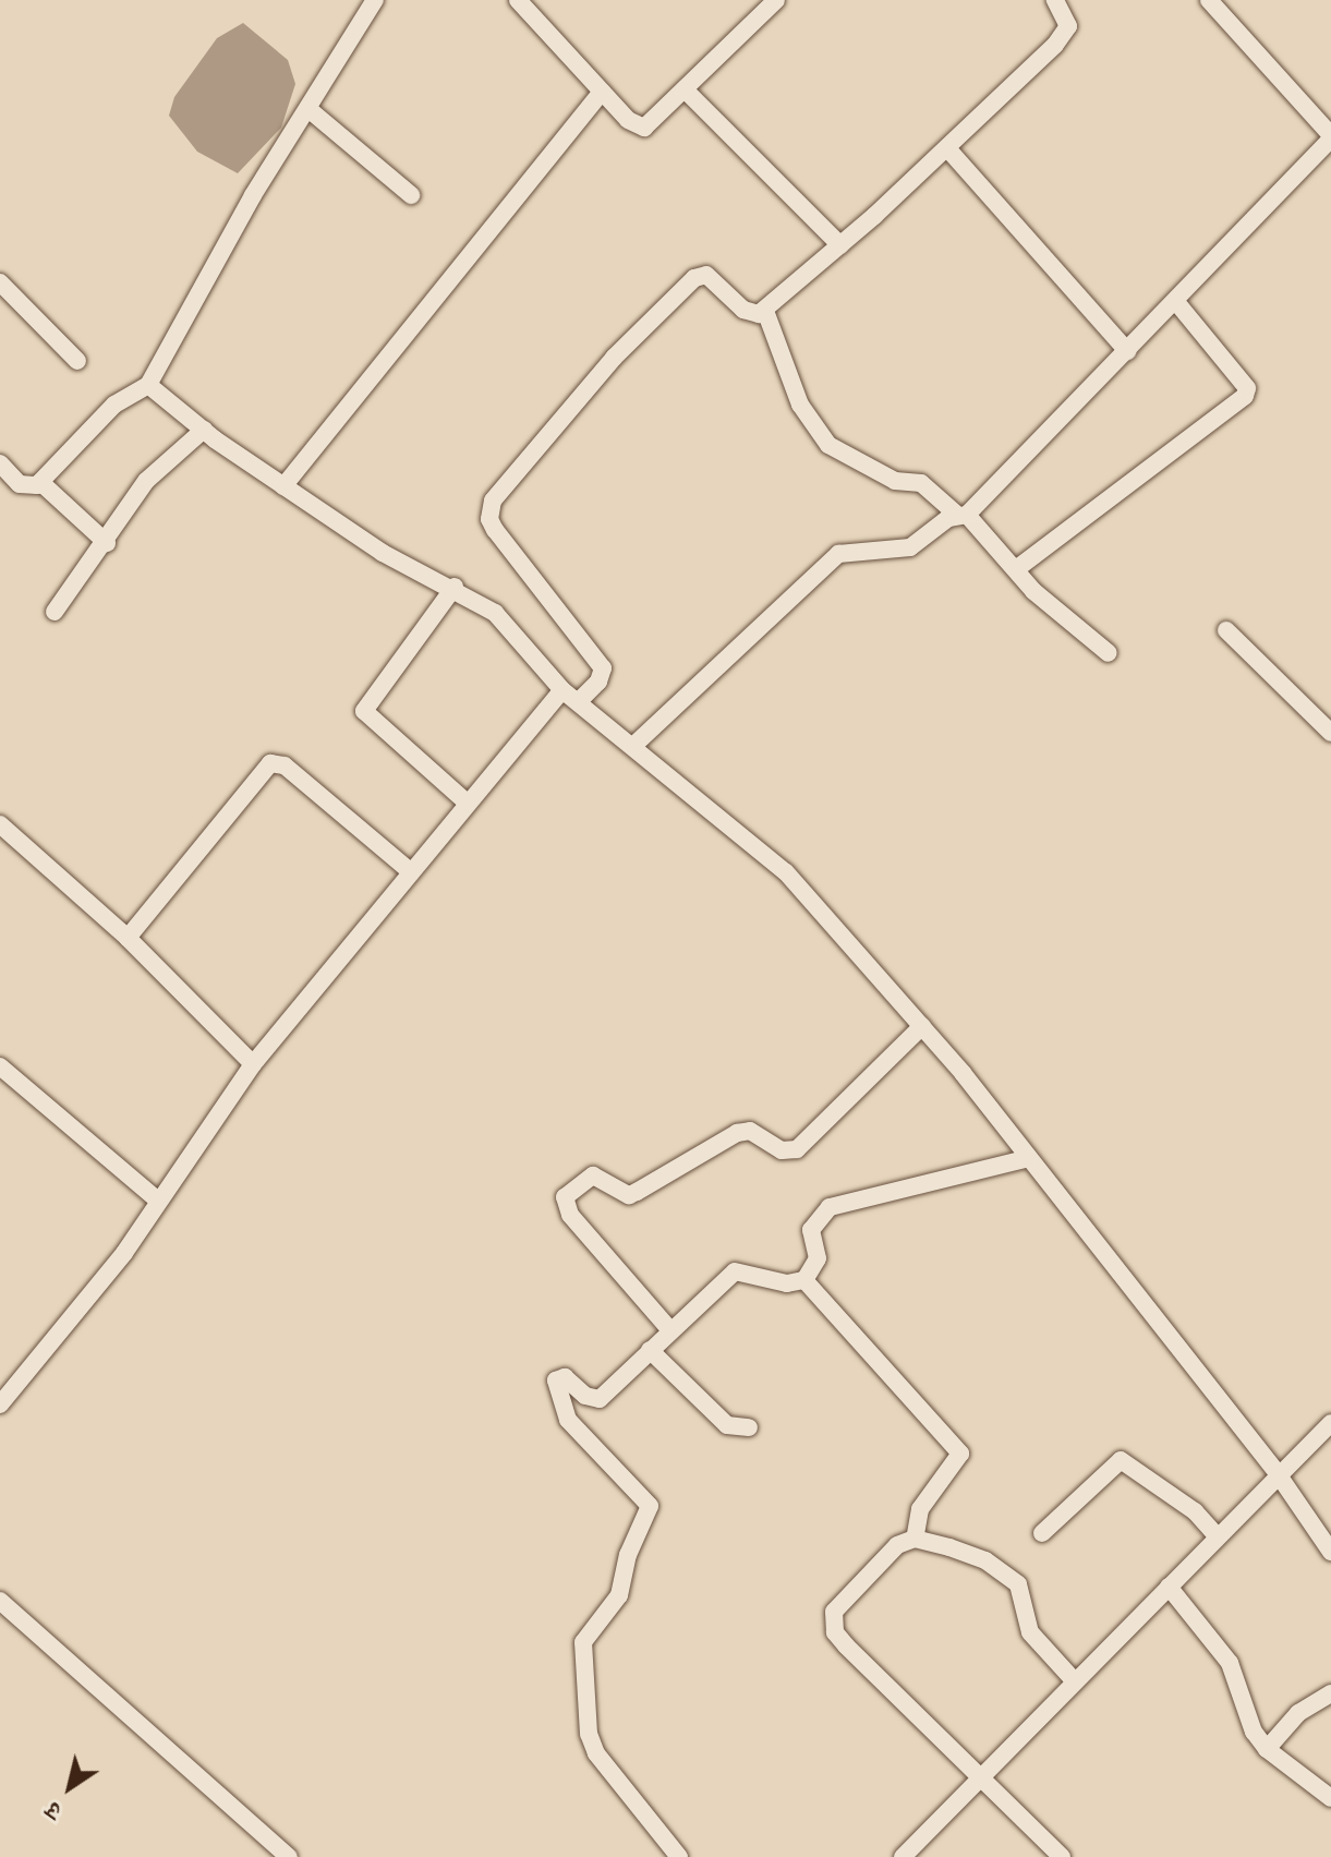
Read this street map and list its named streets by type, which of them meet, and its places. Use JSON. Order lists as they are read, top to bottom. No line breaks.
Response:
{"north":"bottom left"}
